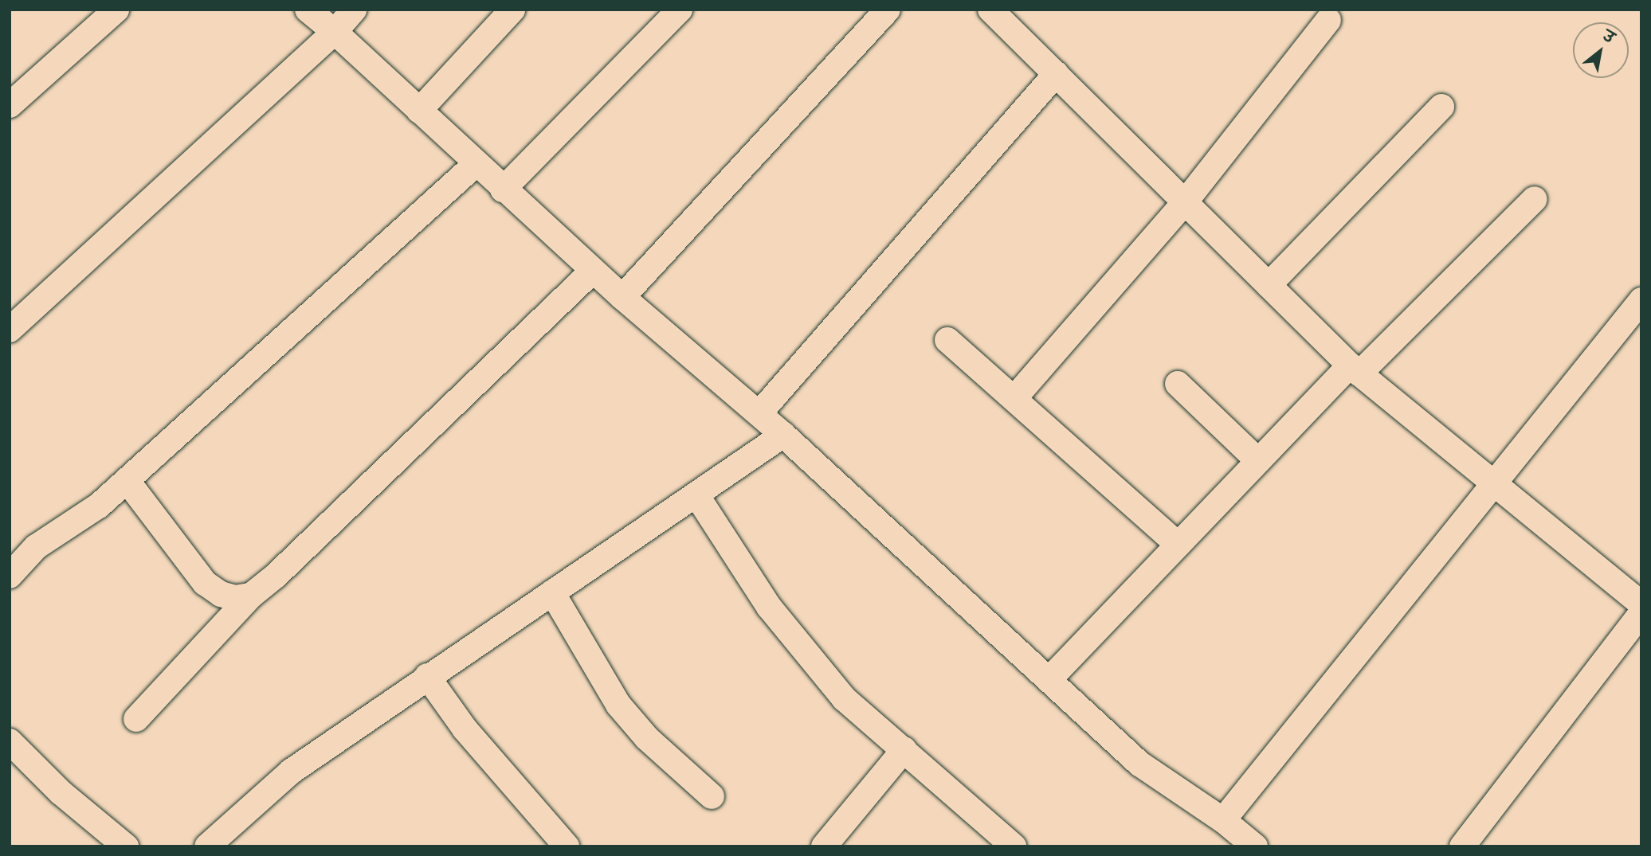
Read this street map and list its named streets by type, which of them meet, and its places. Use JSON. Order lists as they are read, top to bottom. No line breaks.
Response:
{"north":"top right"}
